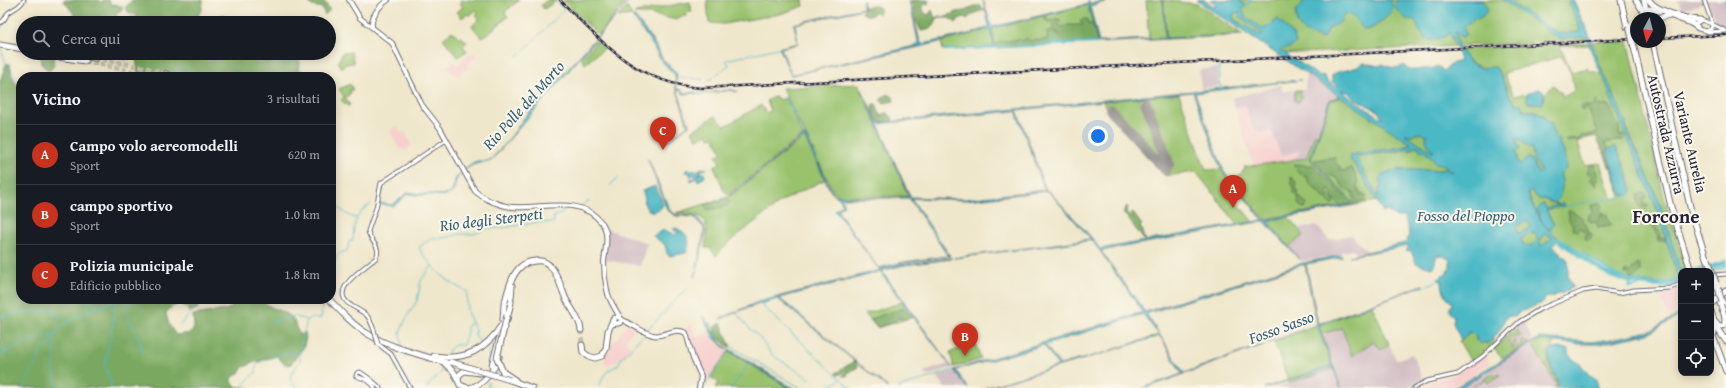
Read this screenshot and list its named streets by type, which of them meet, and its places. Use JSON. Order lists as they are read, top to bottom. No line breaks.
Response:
{"streets":{"highway":["Autostrada Azzurra","Variante Aurelia"]},"districts":["Forcone"],"water":["Rio Polle del Morto","Fosso del Pioppo","Rio degli Sterpeti","Fosso Sasso"],"north":"bottom","page":{"search":"Cerca qui","heading":["Vicino","3 risultati"],"pins":["C","A","B"],"list":[{"mark":"A","name":"Campo volo aereomodelli","note":"Sport","value":"620 m"},{"mark":"B","name":"campo sportivo","note":"Sport","value":"1.0 km"},{"mark":"C","name":"Polizia municipale","note":"Edificio pubblico","value":"1.8 km"}],"map_buttons":["+","−"]}}
